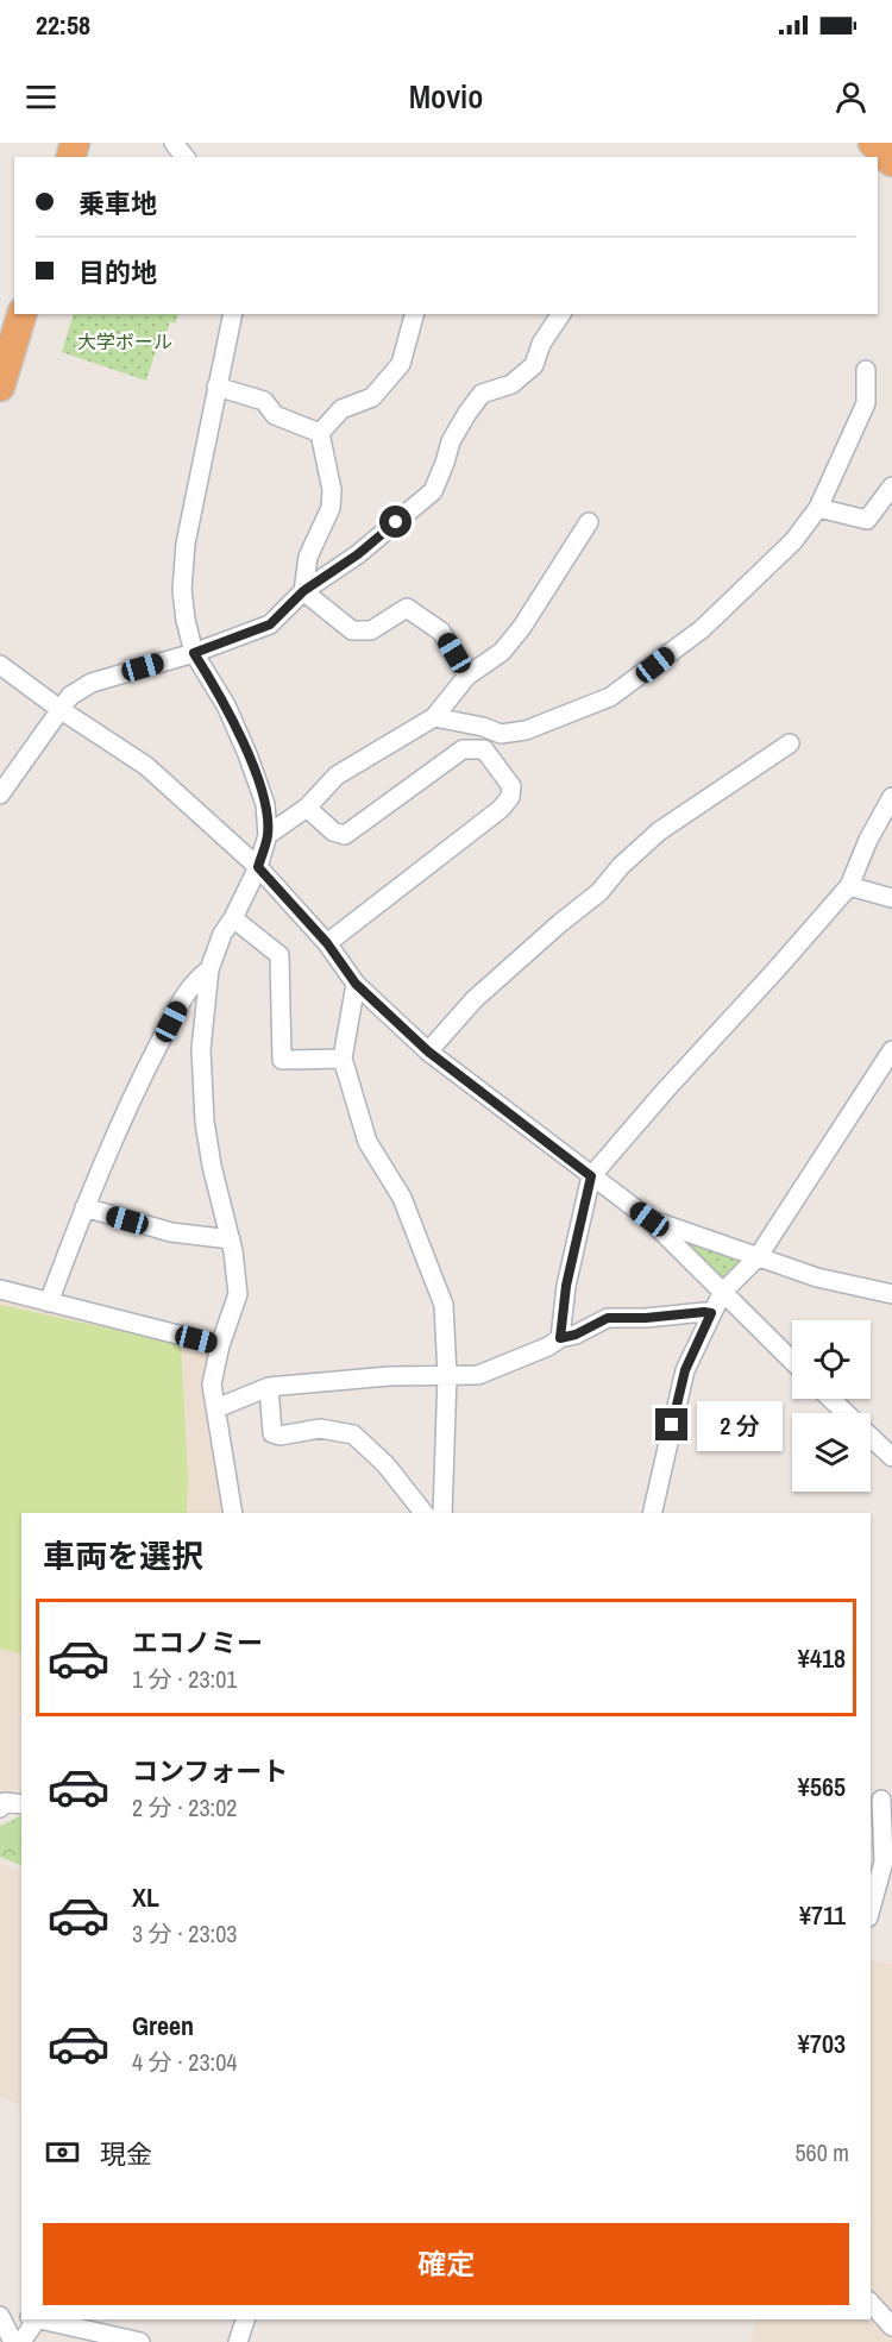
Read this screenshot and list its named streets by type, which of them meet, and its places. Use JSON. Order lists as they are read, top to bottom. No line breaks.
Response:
{"parks":["大学ボール"],"page":{"status":"22:58","header":"Movio","banner":["乗車地","目的地"],"bubble":"2 分","heading":"車両を選択","list":[{"name":"エコノミー","note":"1 分 · 23:01","value":"¥418"},{"name":"コンフォート","note":"2 分 · 23:02","value":"¥565"},{"name":"XL","note":"3 分 · 23:03","value":"¥711"},{"name":"Green","note":"4 分 · 23:04","value":"¥703"}],"pay":["現金","560 m"],"buttons":"確定"}}
